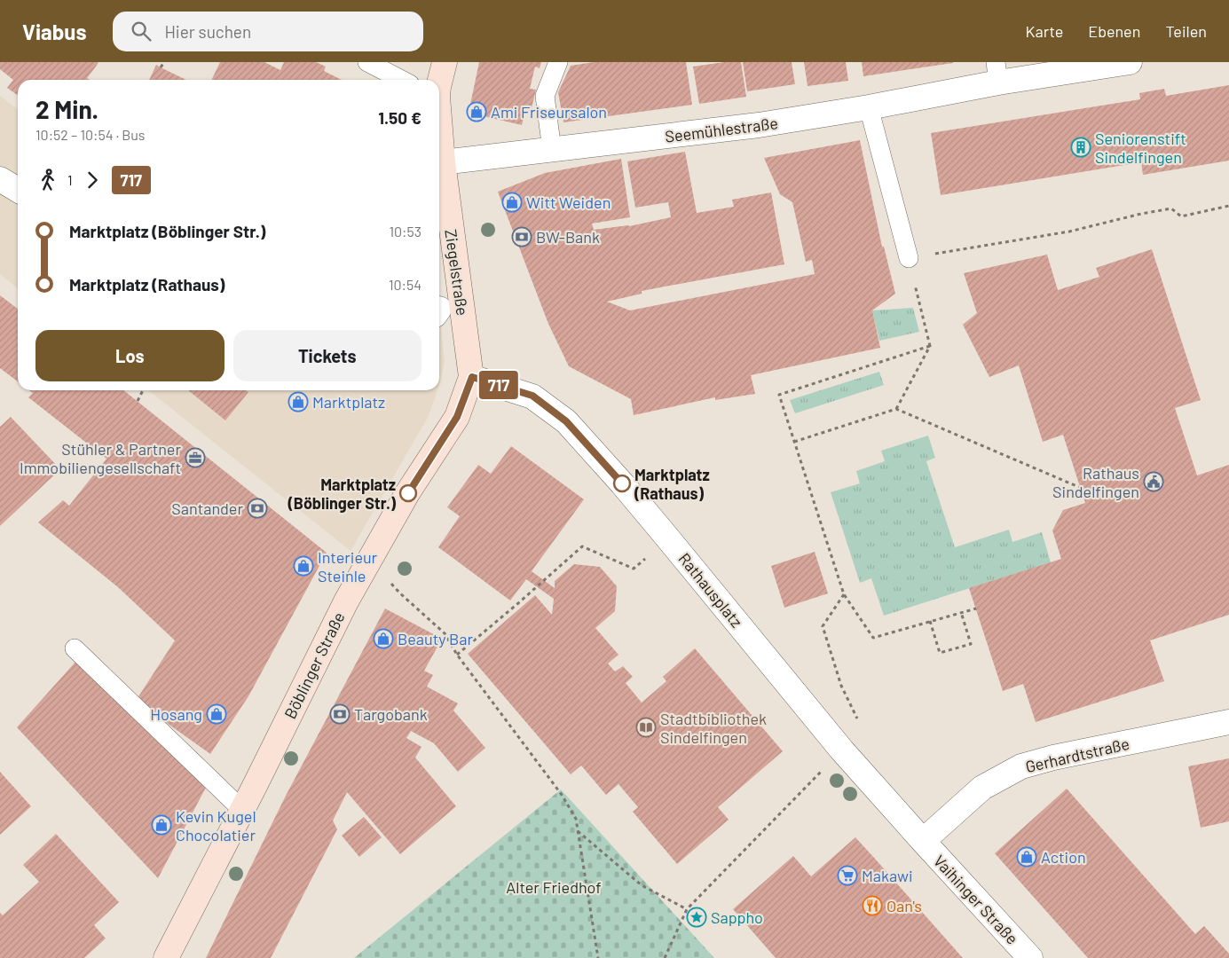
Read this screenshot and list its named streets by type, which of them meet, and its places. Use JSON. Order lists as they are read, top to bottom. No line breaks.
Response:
{"streets":{"main road":["Ziegelstraße","Böblinger Straße"],"street":["Seemühlestraße","Rathausplatz","Gerhardtstraße","Vaihinger Straße"]},"crossings":[["Seemühlestraße","Ziegelstraße"],["Ziegelstraße","Rathausplatz"],["Ziegelstraße","Böblinger Straße"],["Rathausplatz","Böblinger Straße"],["Rathausplatz","Gerhardtstraße"],["Rathausplatz","Vaihinger Straße"],["Gerhardtstraße","Vaihinger Straße"]],"parks":["Alter Friedhof"],"places":{"shop":["Ami Friseursalon","Witt Weiden","Marktplatz","Interieur Steinle","Beauty Bar","Hosang","Kevin Kugel Chocolatier","Action"],"building":["Seniorenstift Sindelfingen"],"bank":["BW-Bank","Santander","Targobank"],"office":["Stühler & Partner Immobiliengesellschaft"],"public building":["Rathaus Sindelfingen"],"other":["Marktplatz (Rathaus)","Marktplatz (Böblinger Str.)"],"library":["Stadtbibliothek Sindelfingen"],"supermarket":["Makawi"],"restaurant":["Oan's"],"place":["Sappho"]},"lines":["bus line 717"],"page":{"header":"Viabus","search":"Hier suchen","nav":["Karte","Ebenen","Teilen"],"on_map":"717","heading":["2 Min.","10:52 – 10:54 · Bus","1.50 €"],"legs":["1","717"],"list":[{"name":"Marktplatz (Böblinger Str.)","value":"10:53"},{"name":"Marktplatz (Rathaus)","value":"10:54"}],"buttons":["Los","Tickets"]}}
